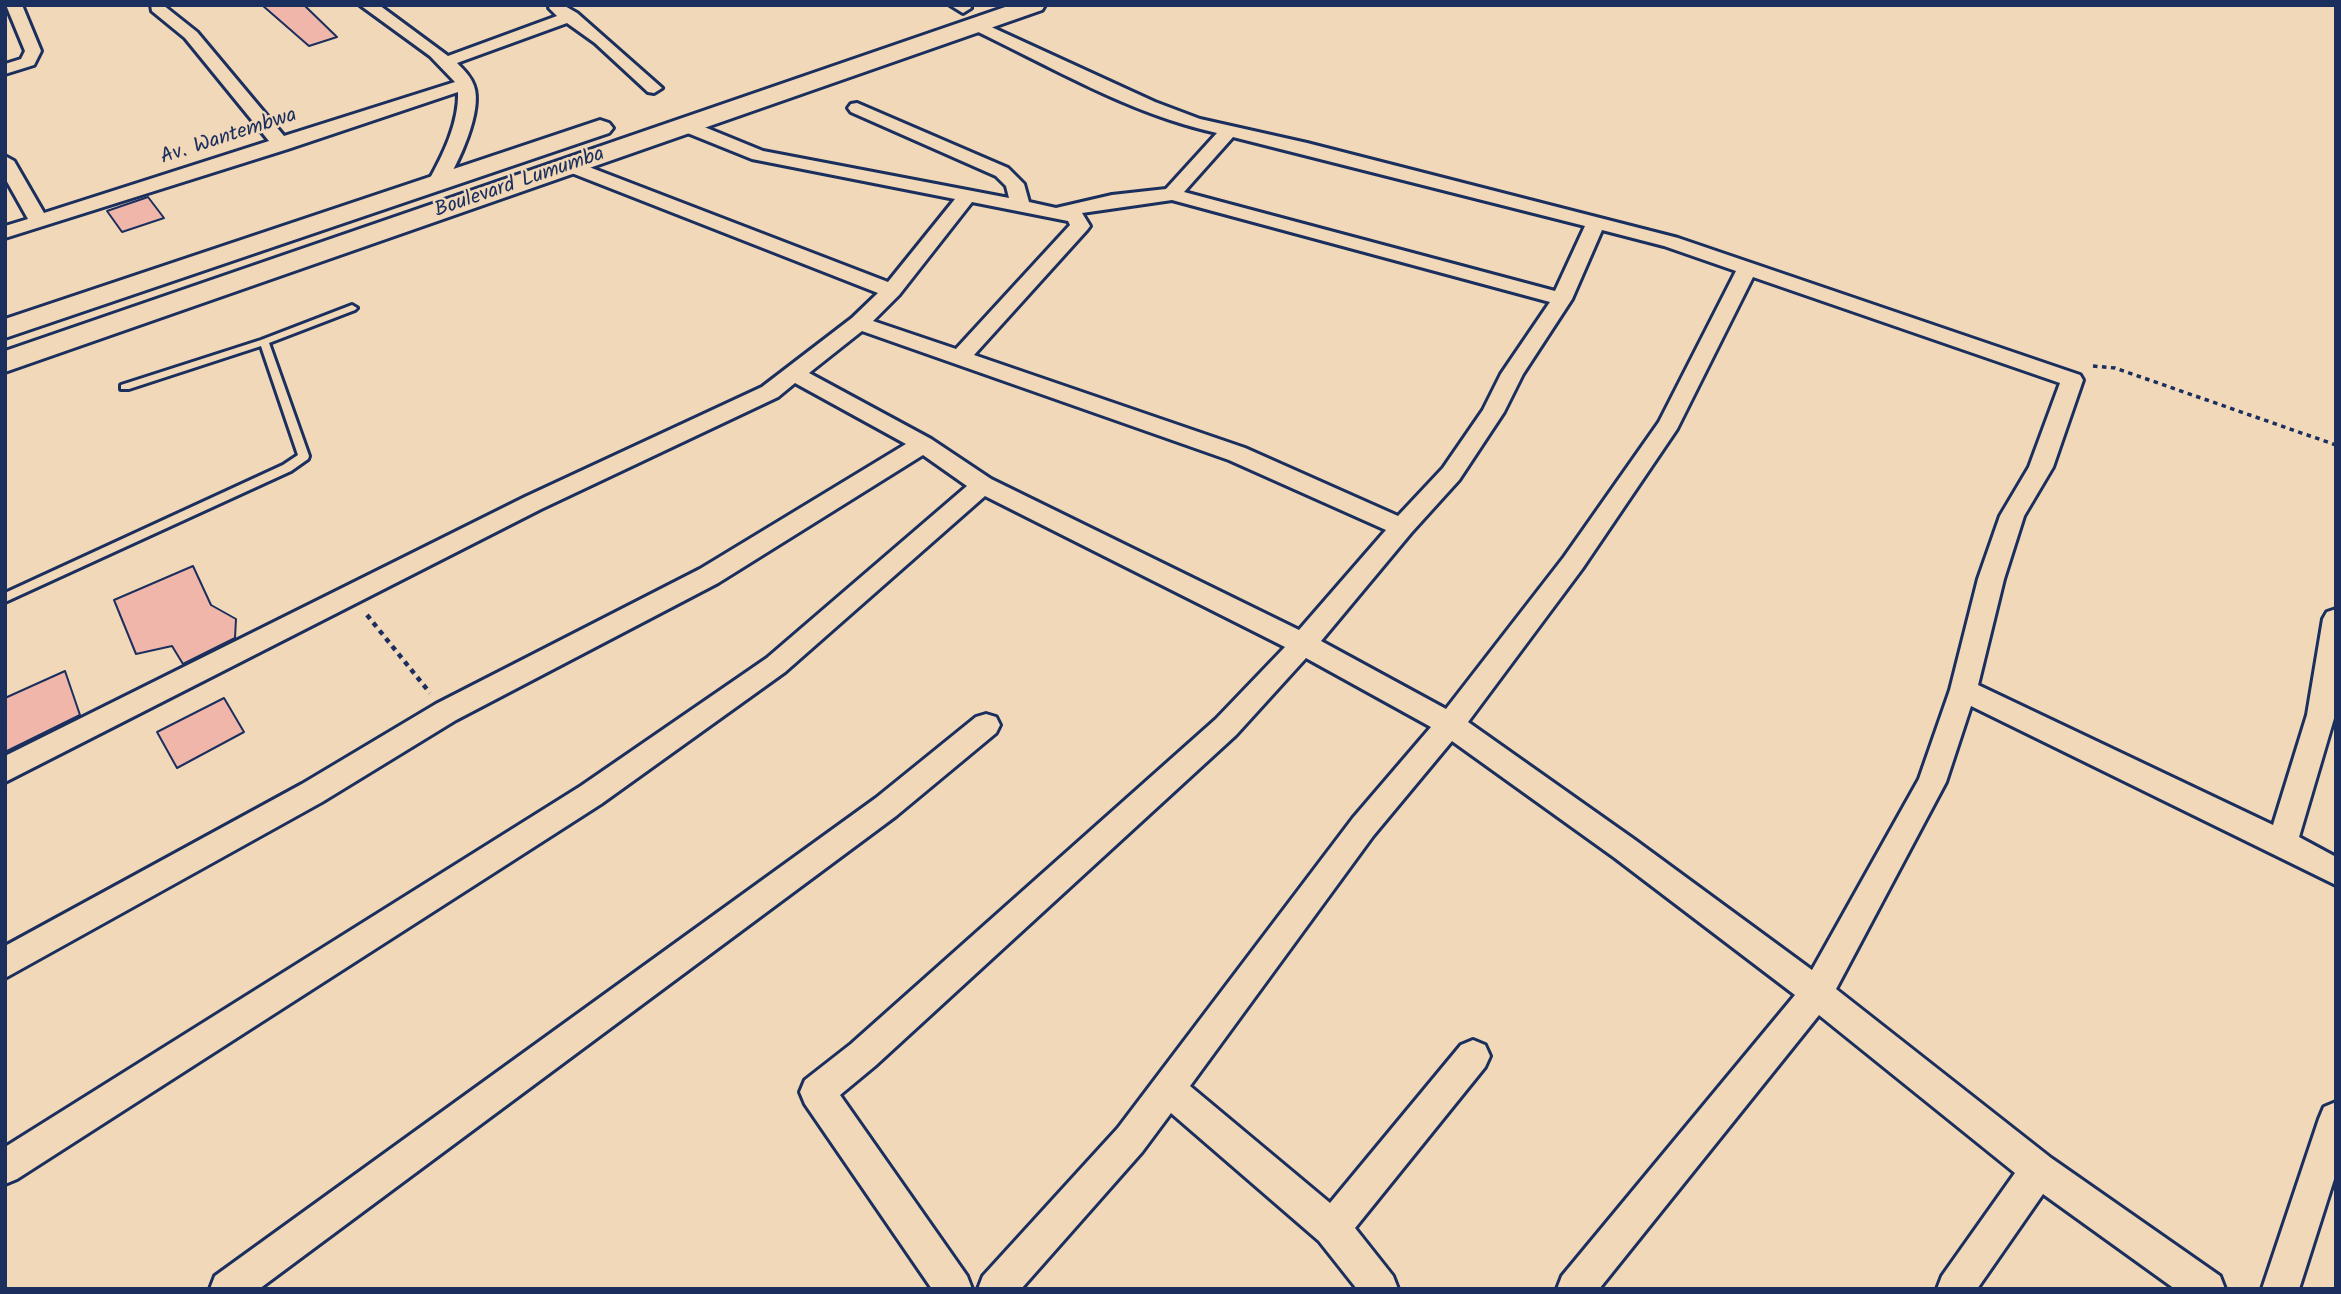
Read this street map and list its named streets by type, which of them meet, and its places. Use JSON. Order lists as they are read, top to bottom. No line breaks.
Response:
{"streets":{"highway":["Boulevard Lumumba"],"street":["Av. Wantembwa"]}}
